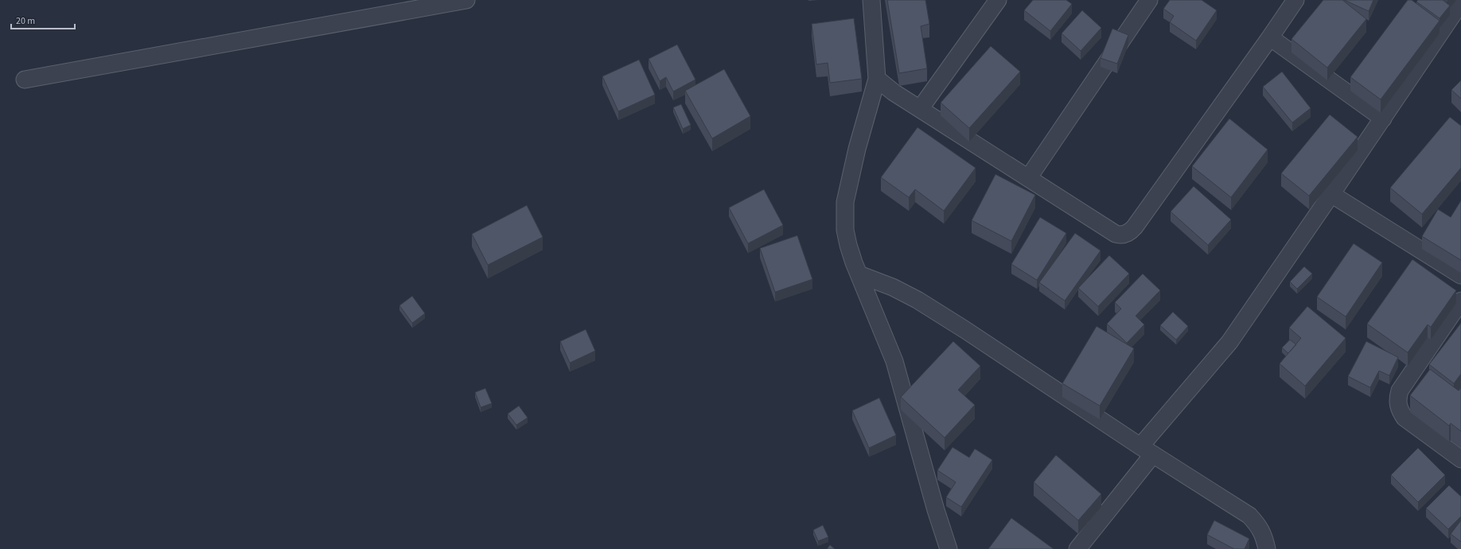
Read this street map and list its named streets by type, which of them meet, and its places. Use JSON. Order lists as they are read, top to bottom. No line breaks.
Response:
{"scale_bar":"20 m"}
